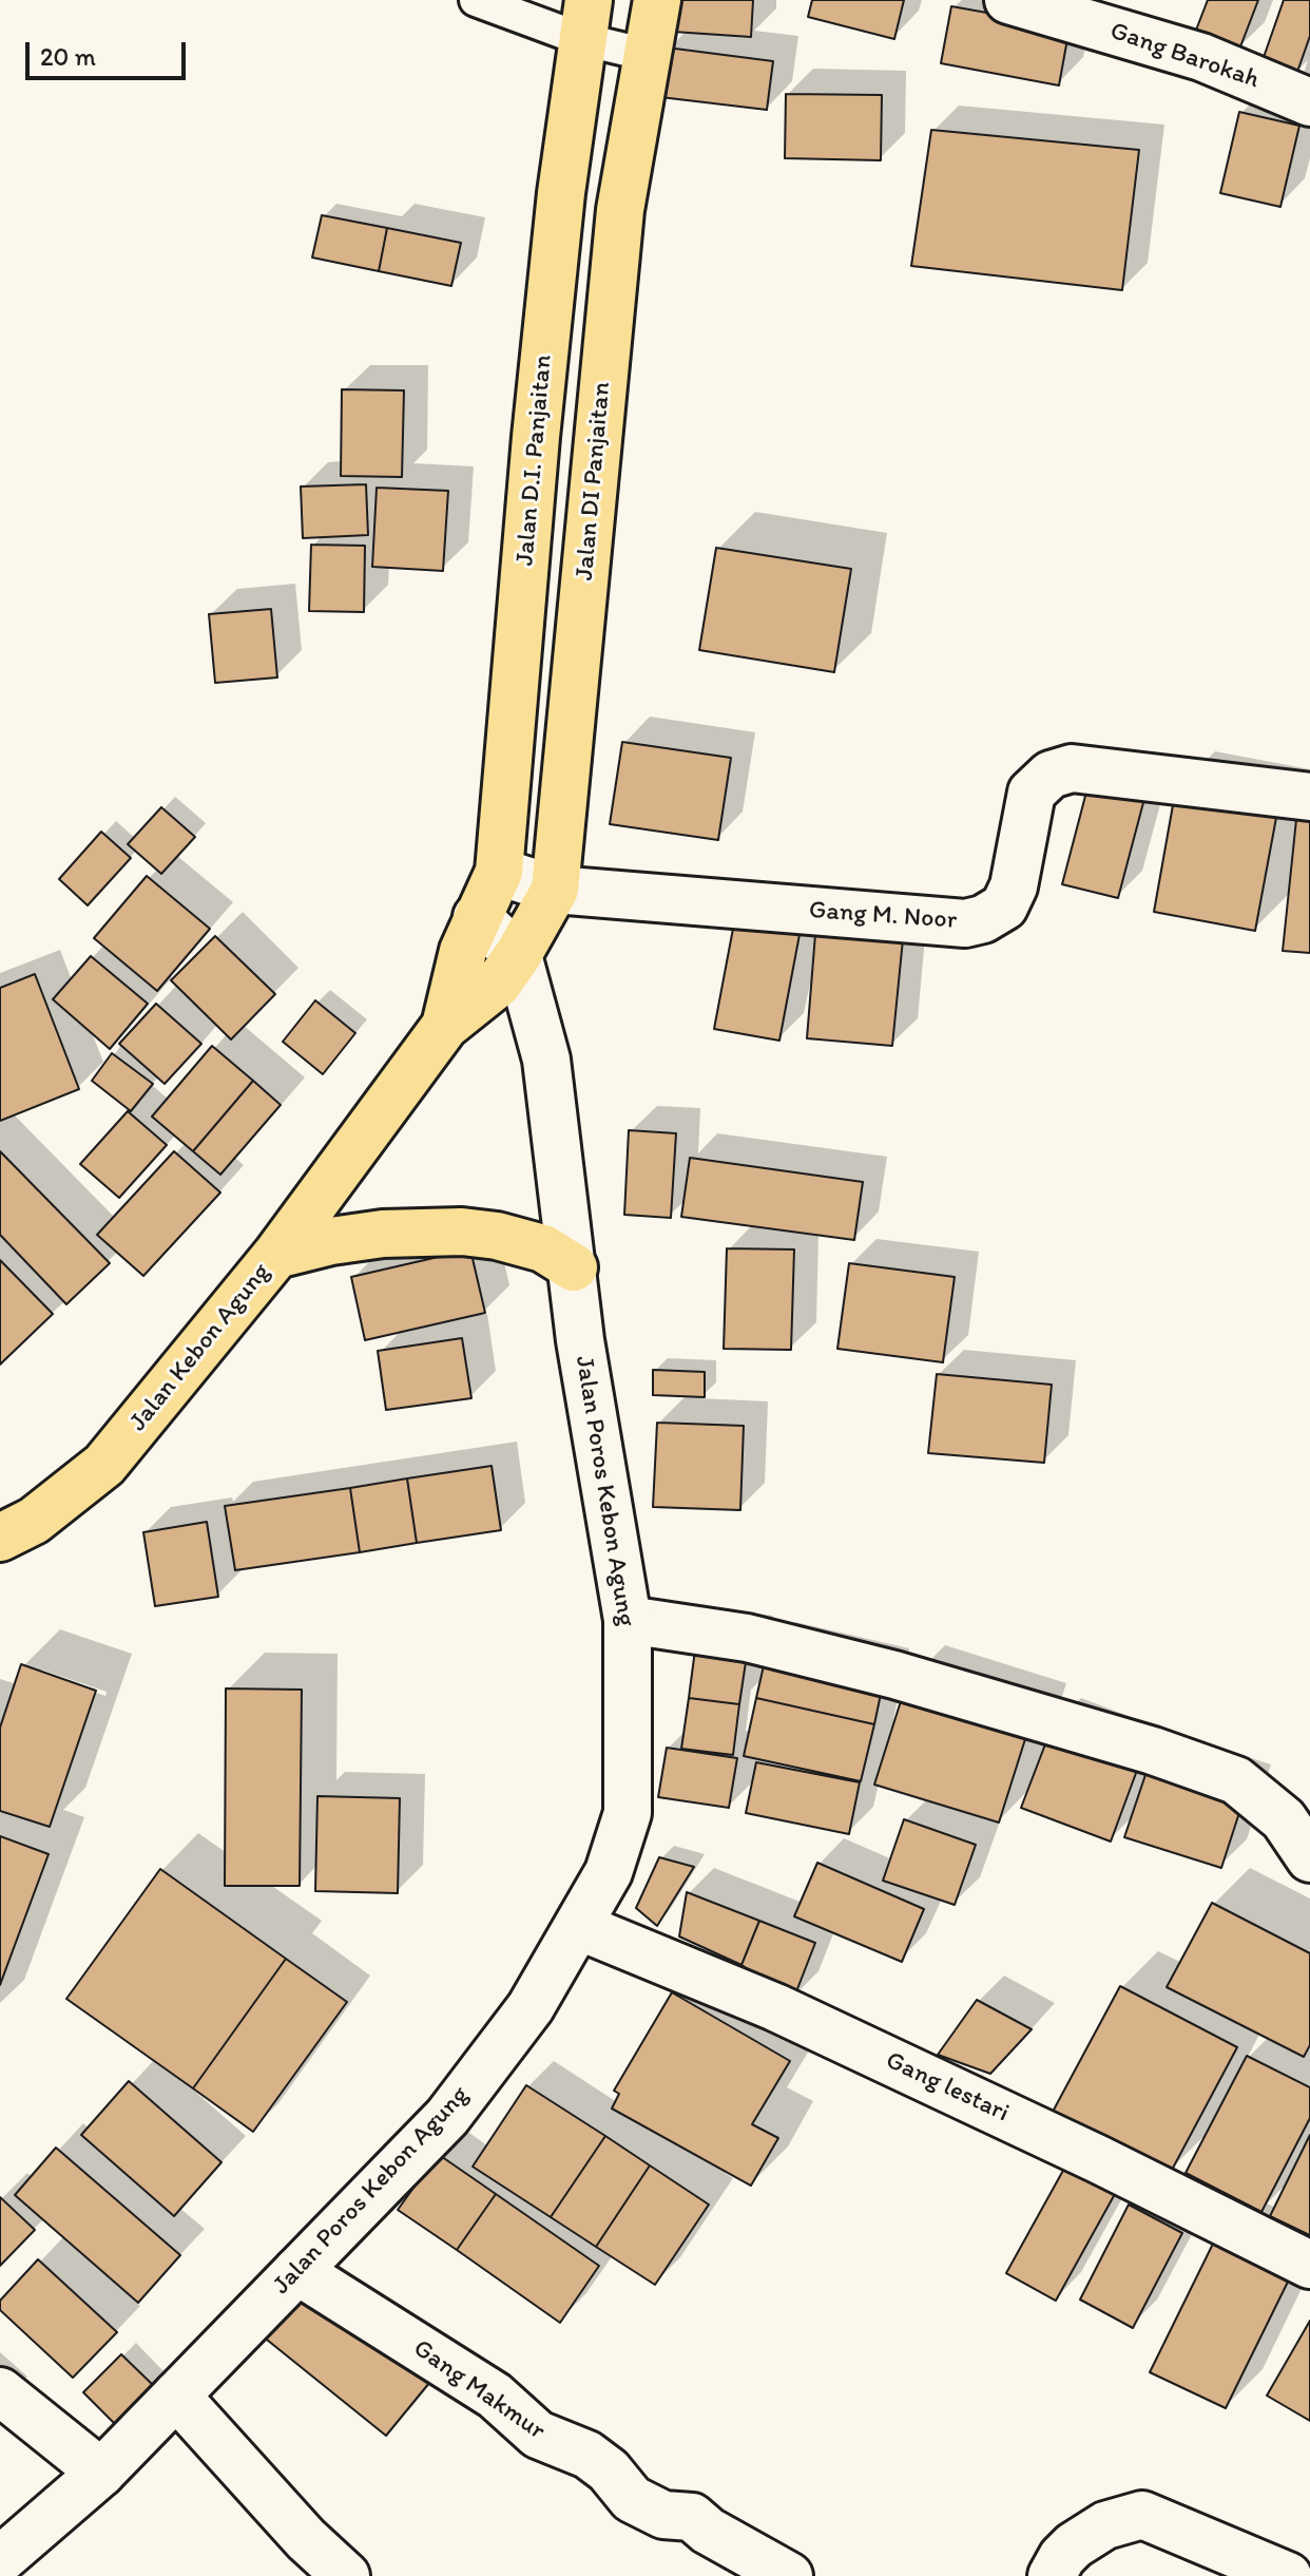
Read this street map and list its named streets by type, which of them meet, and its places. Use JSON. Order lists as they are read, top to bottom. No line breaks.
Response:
{"streets":{"highway":["Jalan D.I. Panjaitan","Jalan DI Panjaitan","Jalan Kebon Agung"],"street":["Gang Barokah","Gang M. Noor","Jalan Poros Kebon Agung","Gang lestari","Gang Makmur"]},"crossings":[["Jalan D.I. Panjaitan","Jalan DI Panjaitan"],["Jalan D.I. Panjaitan","Jalan Kebon Agung"],["Jalan DI Panjaitan","Gang M. Noor"],["Jalan DI Panjaitan","Jalan Kebon Agung"],["Jalan DI Panjaitan","Jalan Poros Kebon Agung"],["Jalan Poros Kebon Agung","Gang lestari"],["Jalan Poros Kebon Agung","Gang Makmur"]],"scale_bar":"20 m"}
